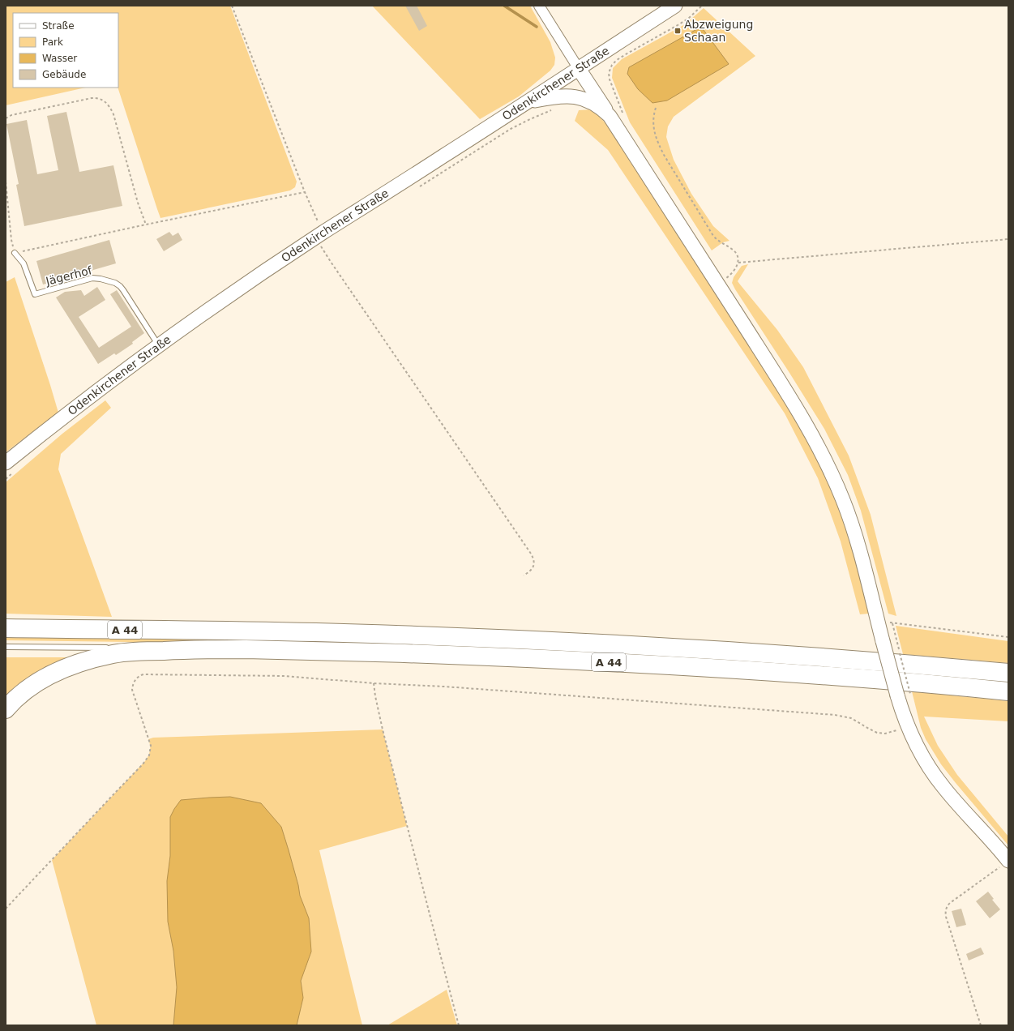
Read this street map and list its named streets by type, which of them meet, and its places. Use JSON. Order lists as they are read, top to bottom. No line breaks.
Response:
{"streets":{"highway":["A 44"],"street":["Odenkirchener Straße"],"lane":["Jägerhof"]},"crossings":[["Odenkirchener Straße","Jägerhof"]],"places":{"transit":["Abzweigung Schaan"]},"legend":["Straße","Park","Wasser","Gebäude"]}
